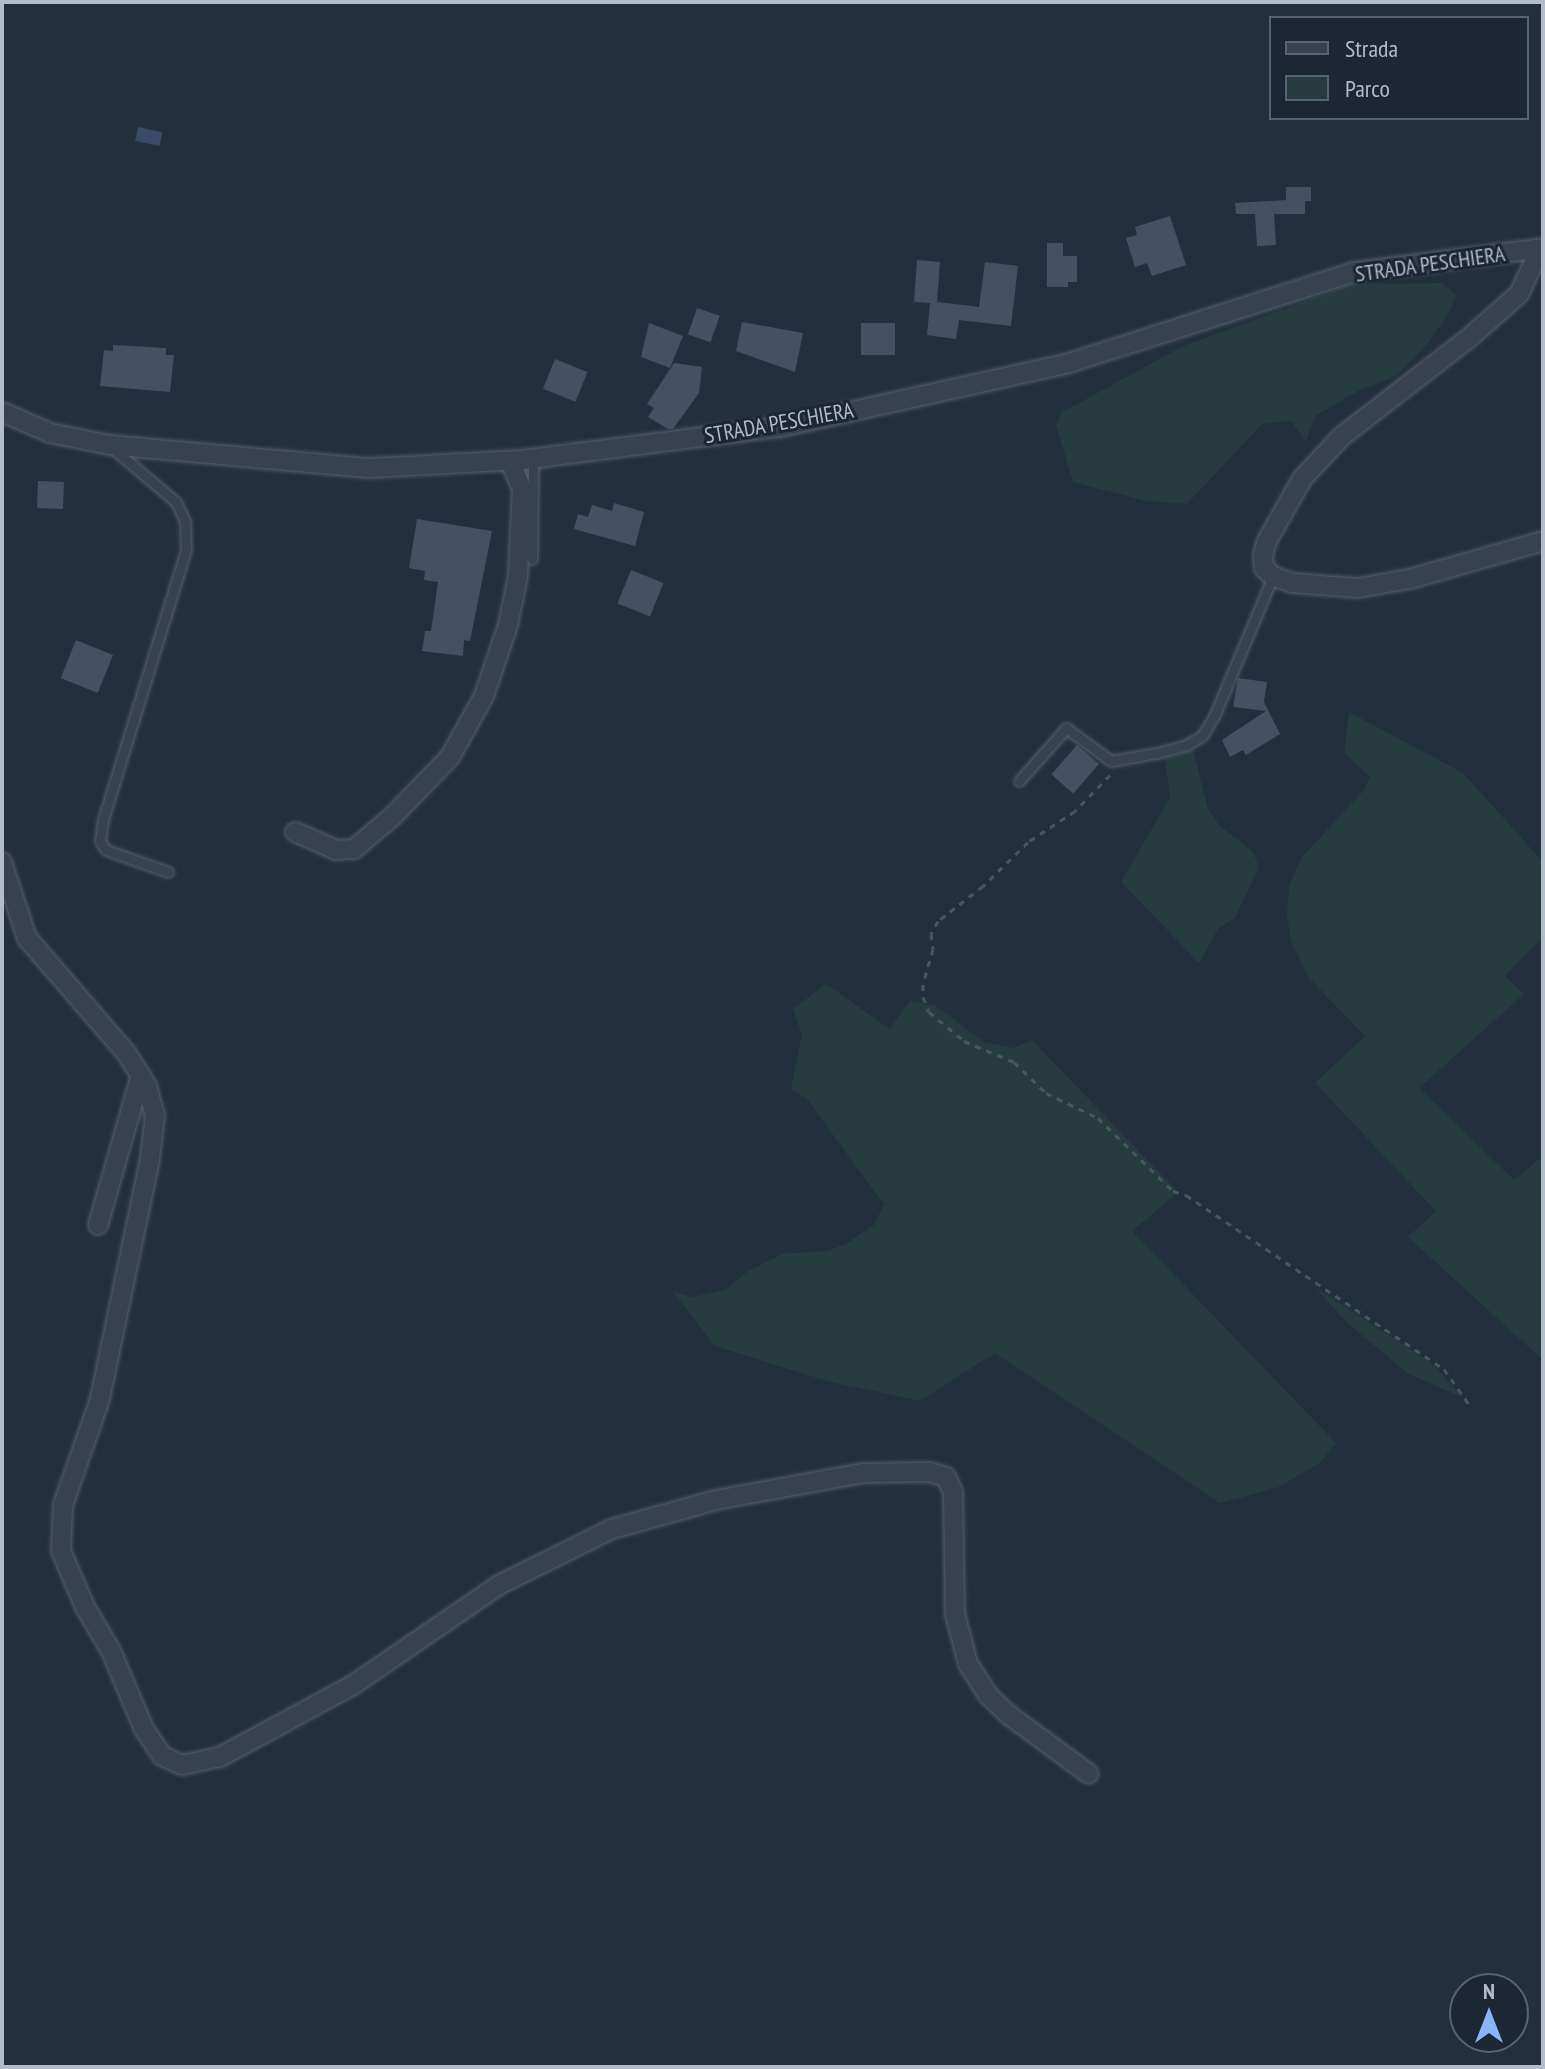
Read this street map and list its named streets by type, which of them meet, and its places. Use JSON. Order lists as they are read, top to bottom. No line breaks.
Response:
{"streets":{"street":["STRADA PESCHIERA"]},"legend":["Strada","Parco"],"north":"top"}
